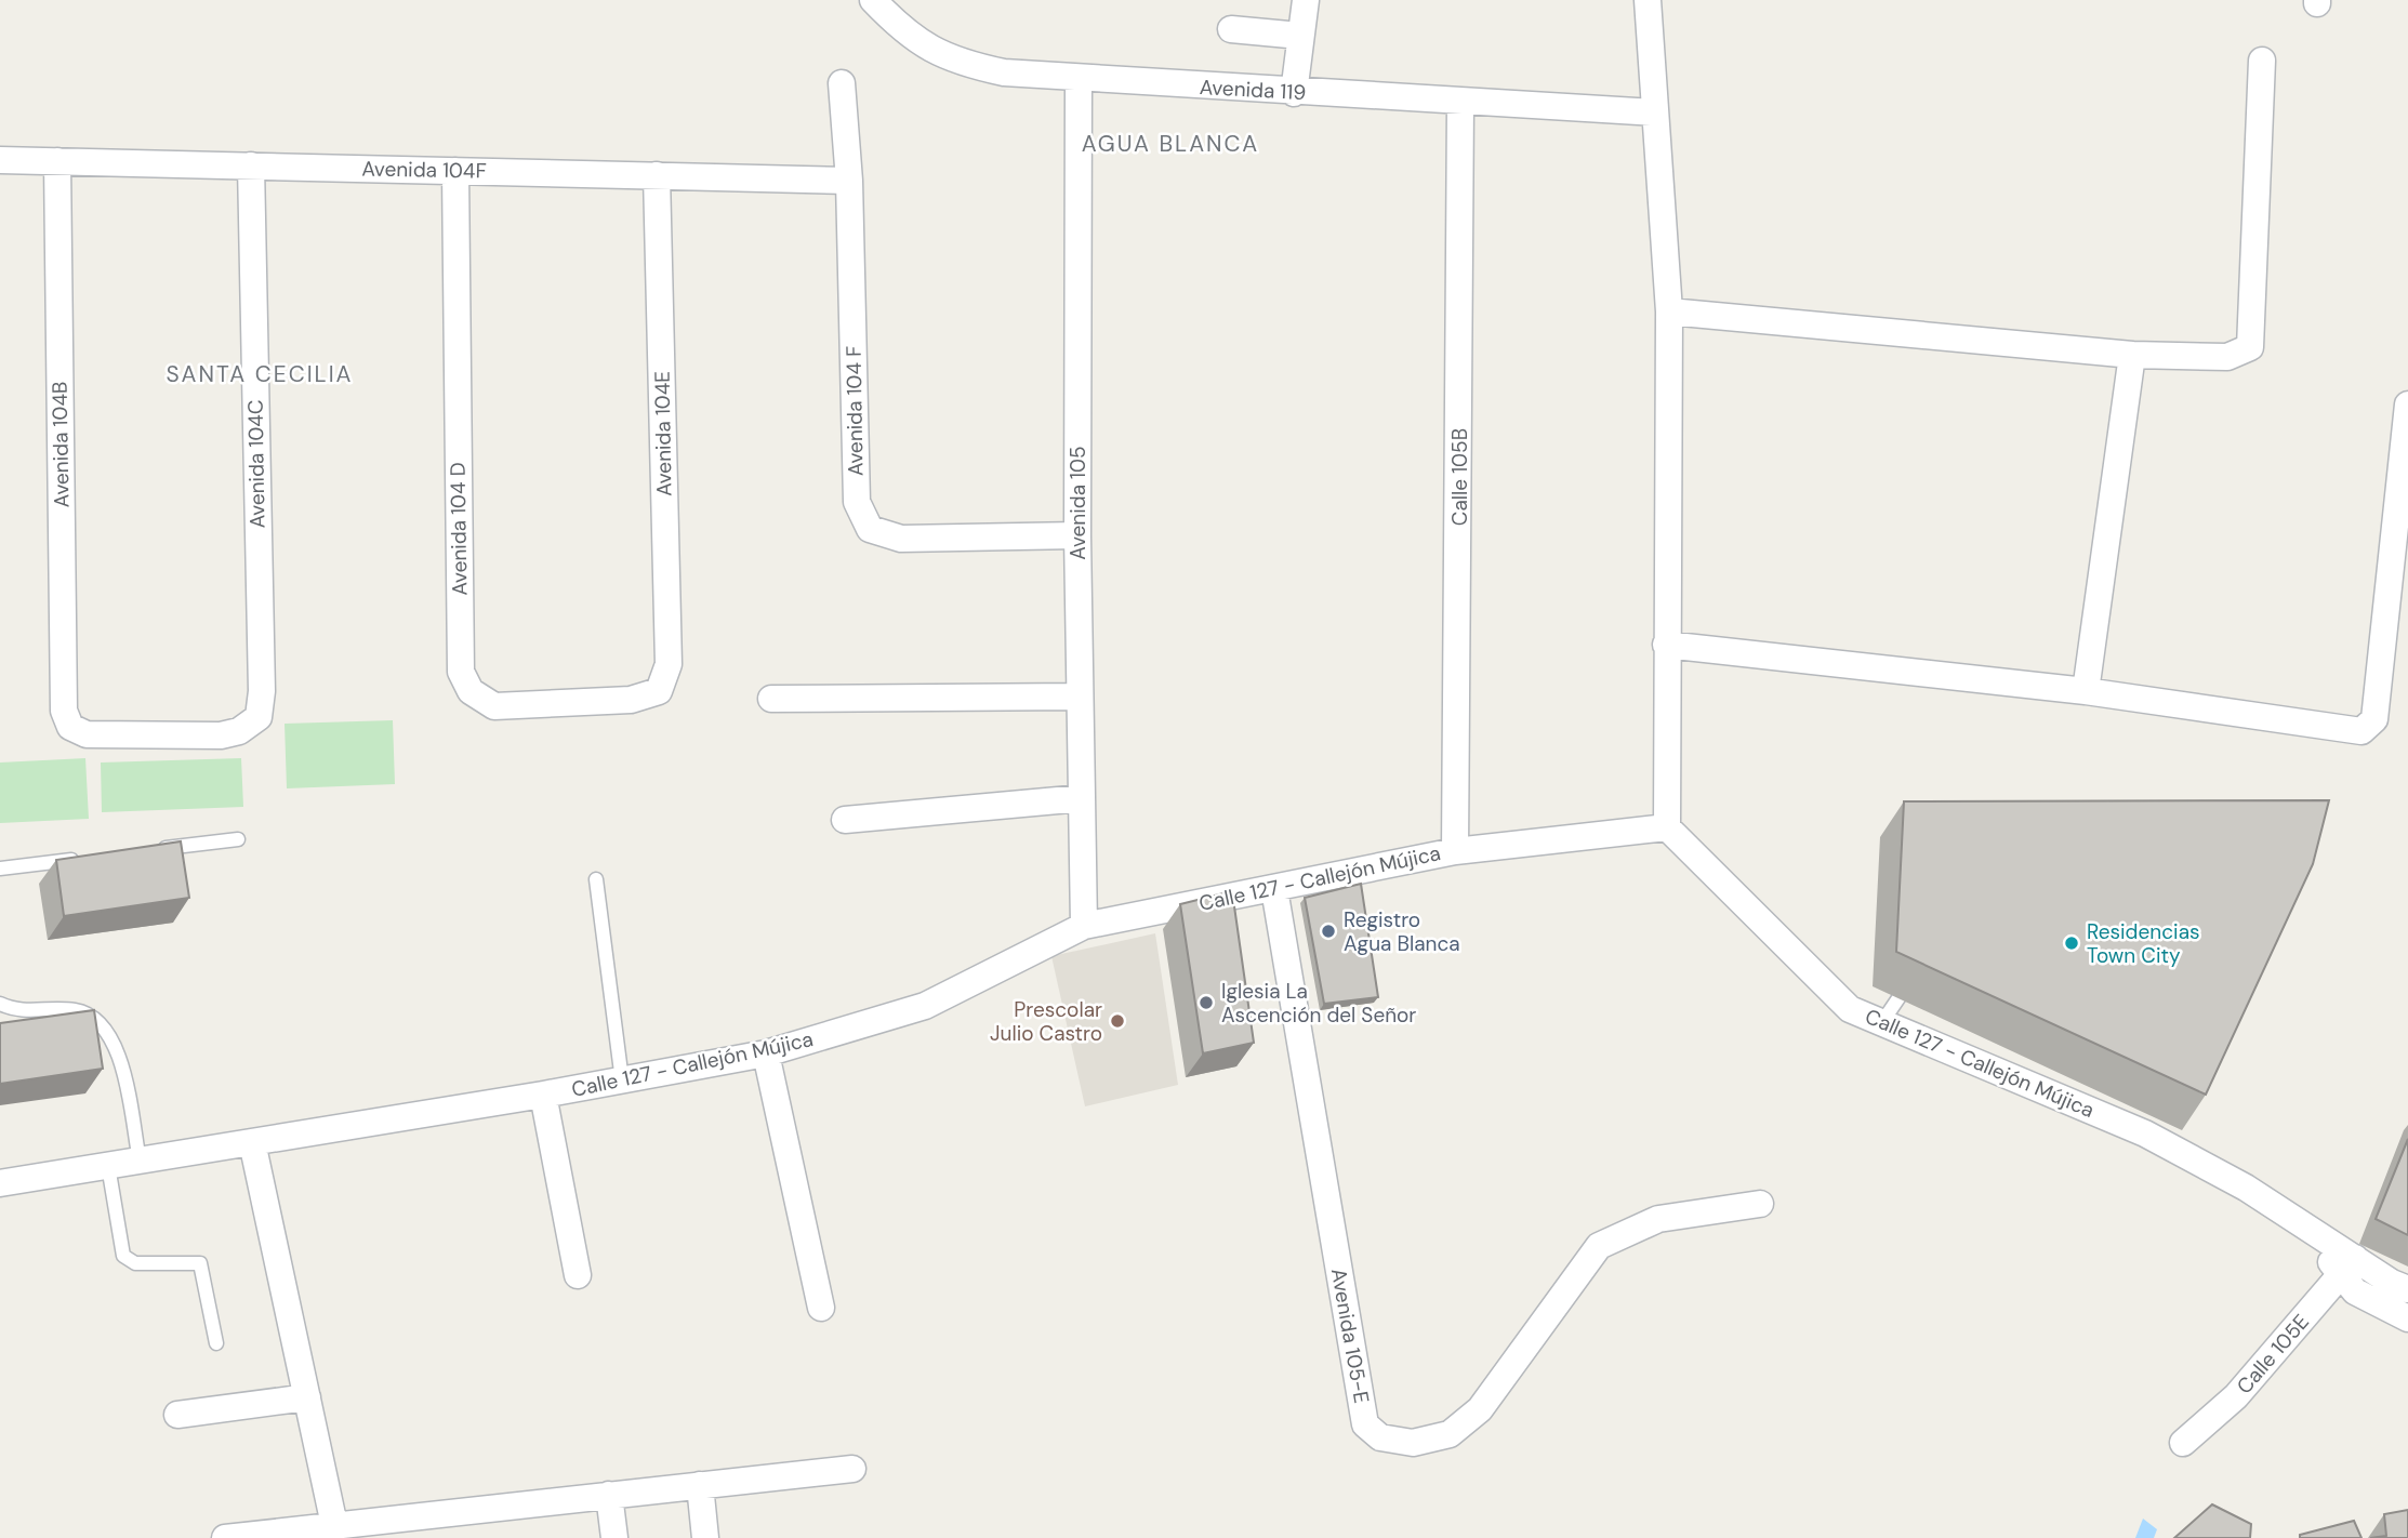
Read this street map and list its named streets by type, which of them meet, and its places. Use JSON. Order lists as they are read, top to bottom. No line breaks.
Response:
{"streets":{"street":["Avenida 119","Avenida 104F","Avenida 104 F","Avenida 104E","Avenida 104B","Avenida 104C","Calle 105B","Avenida 105","Avenida 104 D","Calle 127 - Callejón Mújica","Avenida 105-E","Calle 105E"]},"crossings":[["Avenida 119","Calle 105B"],["Avenida 119","Avenida 105"],["Avenida 104F","Avenida 104 F"],["Avenida 104F","Avenida 104E"],["Avenida 104F","Avenida 104B"],["Avenida 104F","Avenida 104C"],["Avenida 104F","Avenida 104 D"],["Avenida 104 F","Avenida 105"],["Avenida 104E","Avenida 104 D"],["Avenida 104B","Avenida 104C"],["Calle 105B","Calle 127 - Callejón Mújica"],["Avenida 105","Calle 127 - Callejón Mújica"],["Calle 127 - Callejón Mújica","Avenida 105-E"],["Calle 127 - Callejón Mújica","Calle 105E"]],"districts":["AGUA BLANCA","SANTA CECILIA"],"places":["Registro Agua Blanca","Residencias Town City","Iglesia La Ascención del Señor","Prescolar Julio Castro"]}
